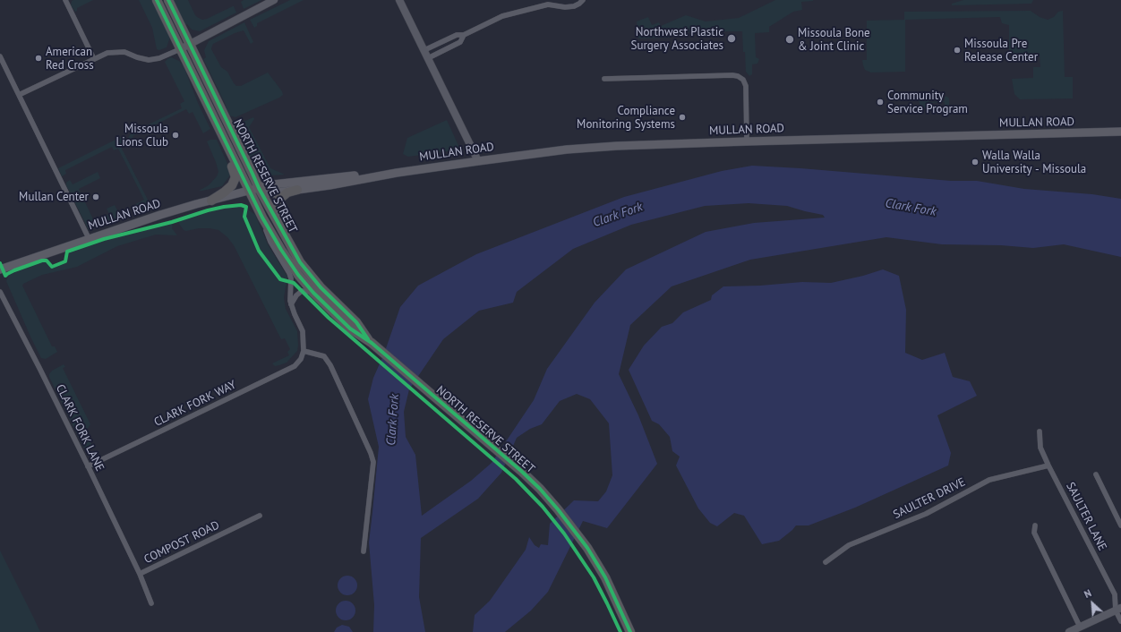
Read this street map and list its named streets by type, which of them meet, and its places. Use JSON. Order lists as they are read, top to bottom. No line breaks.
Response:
{"streets":{"highway":["NORTH RESERVE STREET"],"main road":["MULLAN ROAD"],"street":["CLARK FORK WAY","CLARK FORK LANE","SAULTER DRIVE","SAULTER LANE","COMPOST ROAD"]},"crossings":[["MULLAN ROAD","NORTH RESERVE STREET"],["CLARK FORK WAY","CLARK FORK LANE"],["CLARK FORK LANE","COMPOST ROAD"],["SAULTER DRIVE","SAULTER LANE"]],"water":["Clark Fork"],"places":["Northwest Plastic Surgery Associates","Missoula Bone & Joint Clinic","Missoula Pre Release Center","American Red Cross","Community Service Program","Compliance Monitoring Systems","Missoula Lions Club","Walla Walla University - Missoula","Mullan Center"],"north":"top left"}
